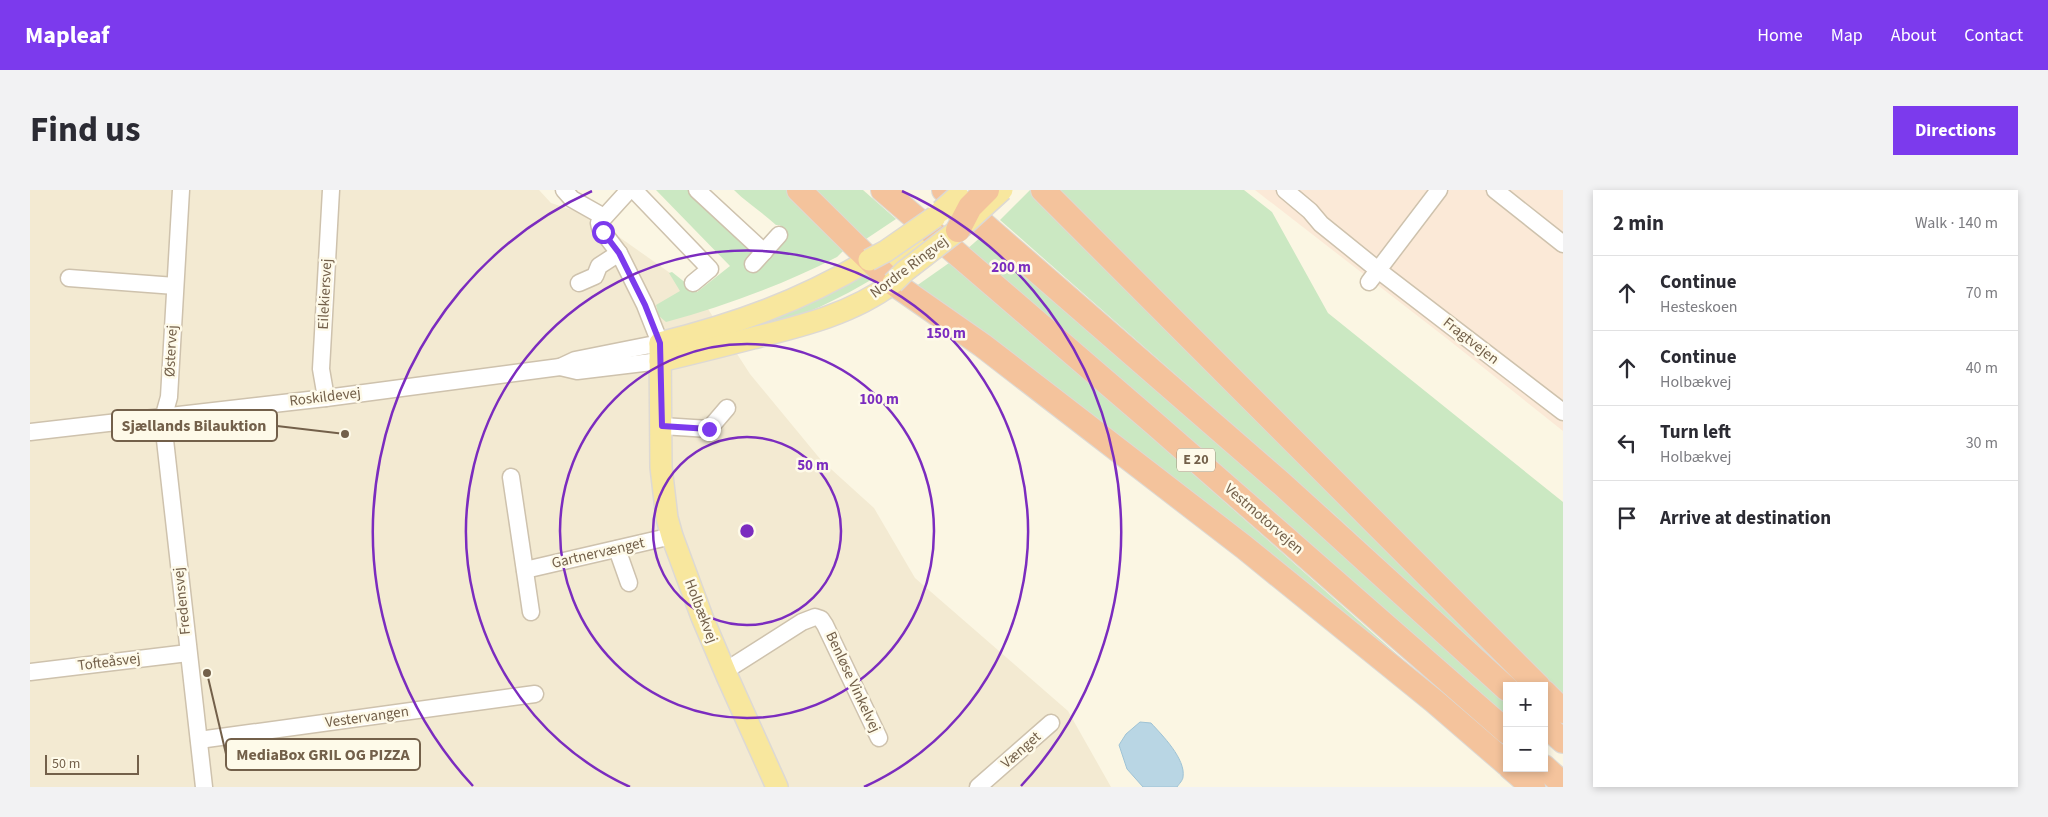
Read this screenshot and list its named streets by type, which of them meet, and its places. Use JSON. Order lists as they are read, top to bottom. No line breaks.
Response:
{"streets":{"highway":["E 20","Vestmotorvejen"],"main road":["Nordre Ringvej","Holbækvej"],"street":["Eilekiersvej","Fragtvejen","Østervej","Roskildevej","Gartnervænget","Fredensvej","Tofteåsvej","Benløse Vinkelvej","Vestervangen","Vænget"]},"crossings":[["Nordre Ringvej","Roskildevej"],["Nordre Ringvej","Holbækvej"],["Eilekiersvej","Roskildevej"],["Østervej","Roskildevej"],["Østervej","Fredensvej"],["Roskildevej","Fredensvej"],["Roskildevej","Holbækvej"],["Gartnervænget","Holbækvej"],["Fredensvej","Tofteåsvej"],["Fredensvej","Vestervangen"],["Holbækvej","Benløse Vinkelvej"]],"places":["Sjællands Bilauktion","MediaBox GRIL OG PIZZA"],"scale_bar":"50 m","page":{"header":"Mapleaf","nav":["Home","Map","About","Contact"],"title":"Find us","buttons":"Directions","heading":["2 min","Walk · 140 m"],"list":[["Continue","Hesteskoen","70 m"],["Continue","Holbækvej","40 m"],["Turn left","Holbækvej","30 m"],"Arrive at destination"],"map_buttons":["+","−"],"scale":"50 m"},"rings":["200 m","150 m","100 m","50 m"]}
